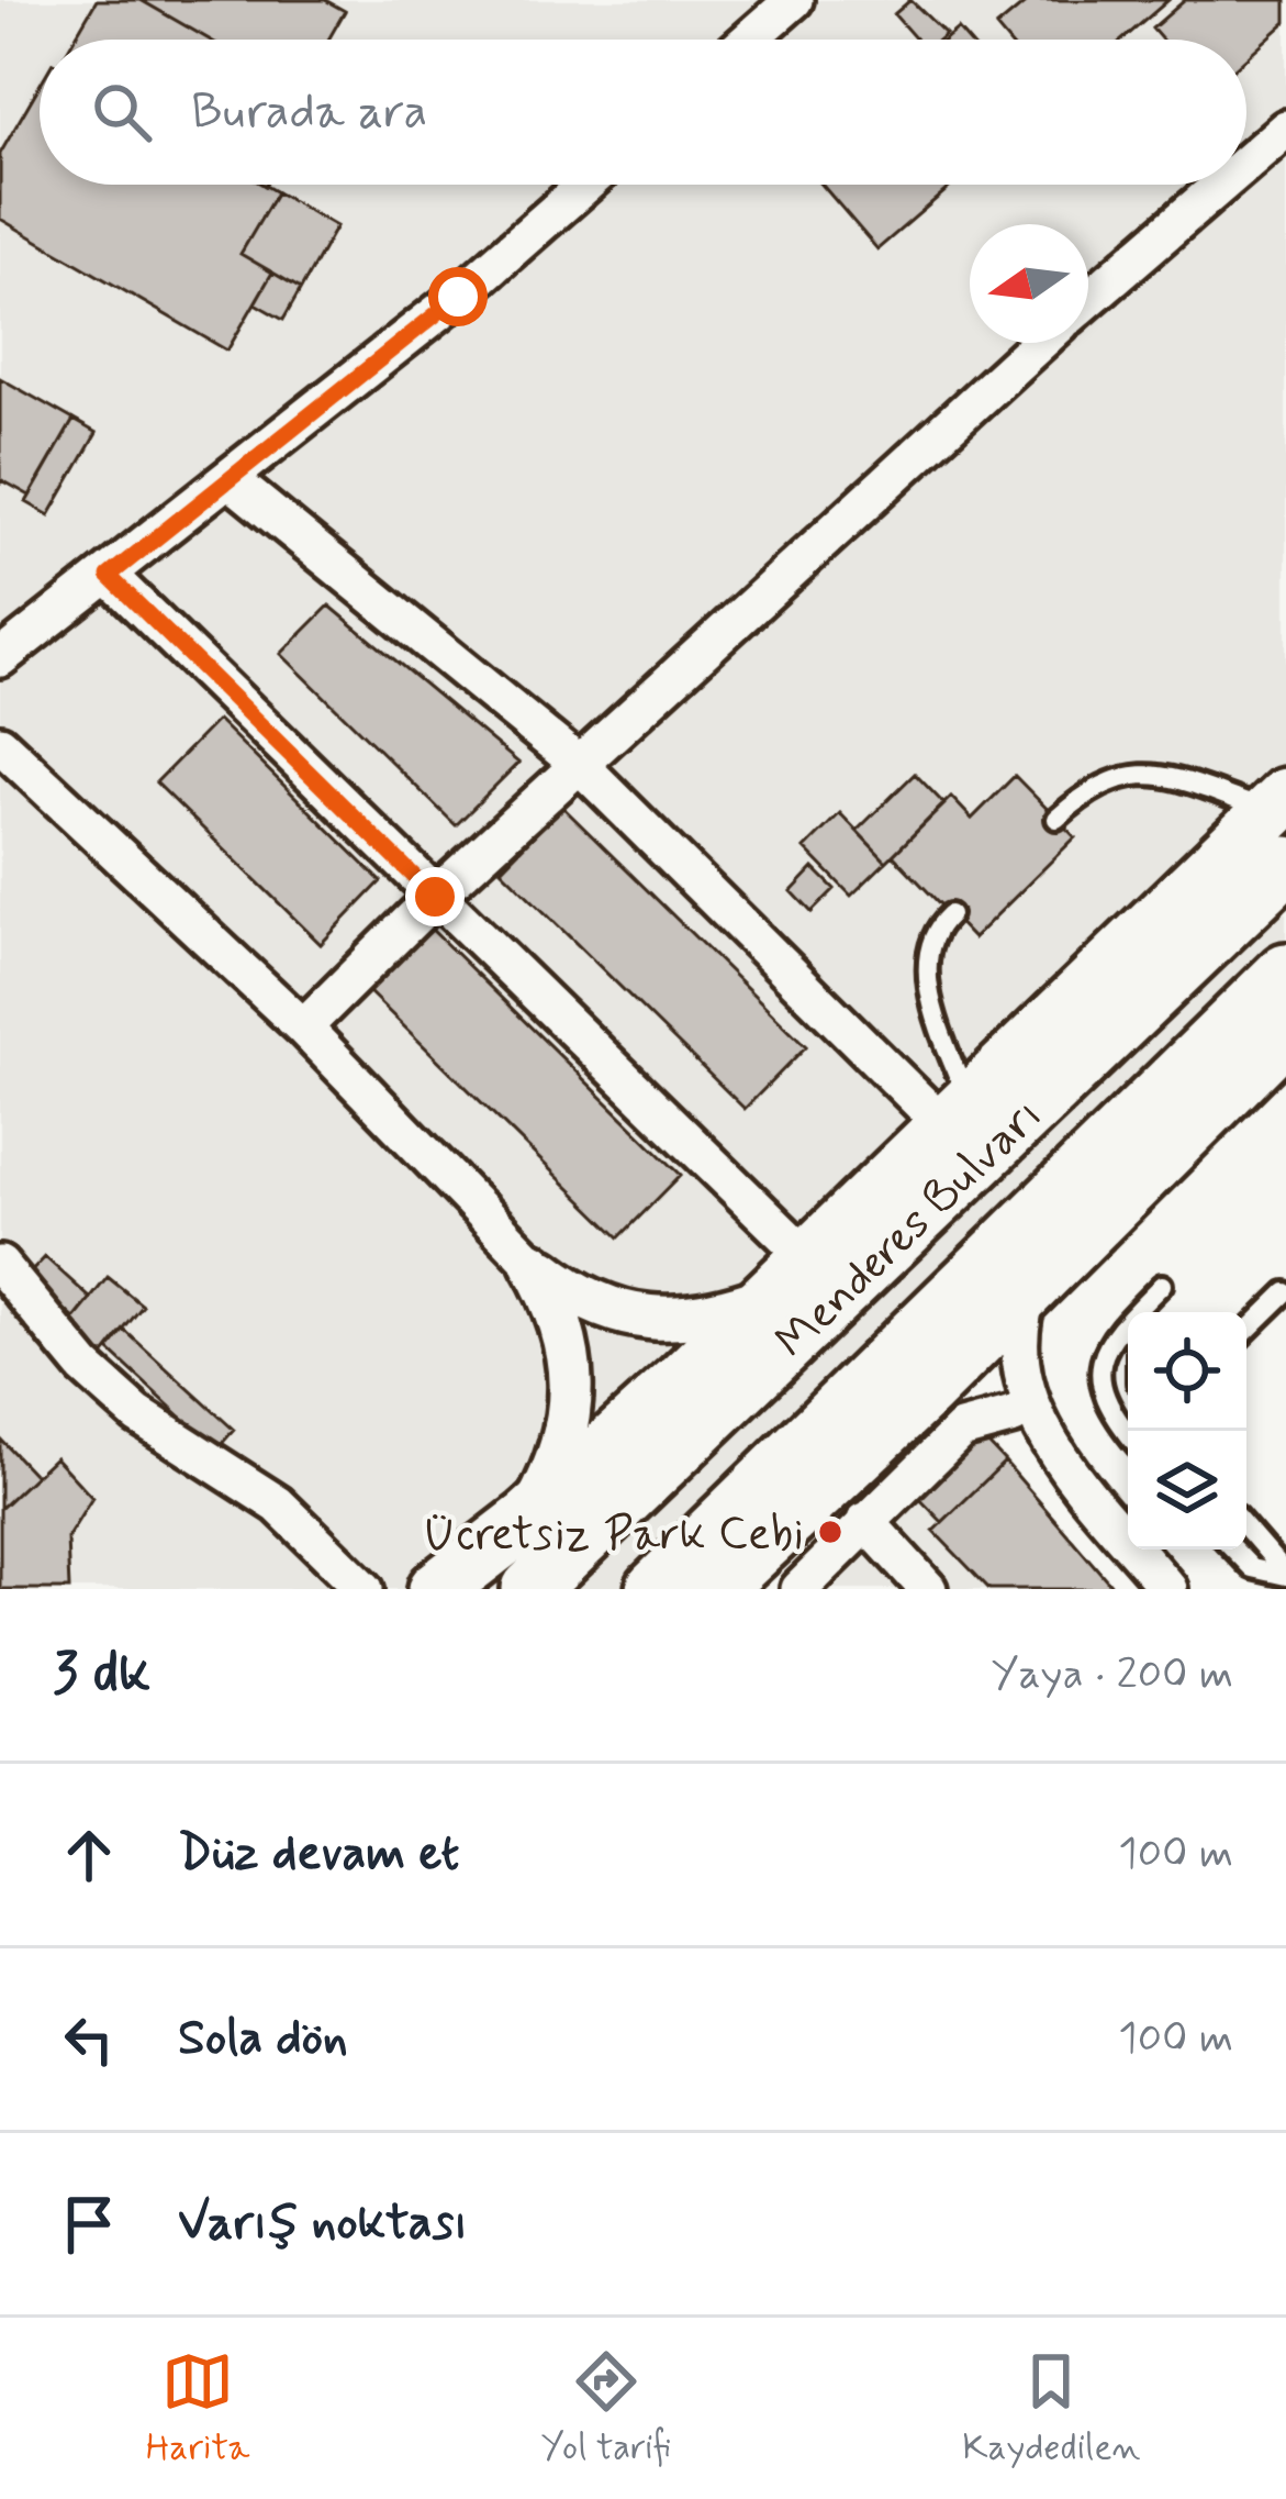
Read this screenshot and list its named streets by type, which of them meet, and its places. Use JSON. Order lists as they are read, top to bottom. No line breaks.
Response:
{"streets":{"main road":["Menderes Bulvarı"]},"places":["Ücretsiz Park Cebi"],"north":"left","page":{"search":"Burada ara","heading":["3 dk","Yaya · 200 m"],"list":[["Düz devam et","100 m"],["Sola dön","100 m"],"Varış noktası"],"nav":["Harita","Yol tarifi","Kaydedilen"]}}
